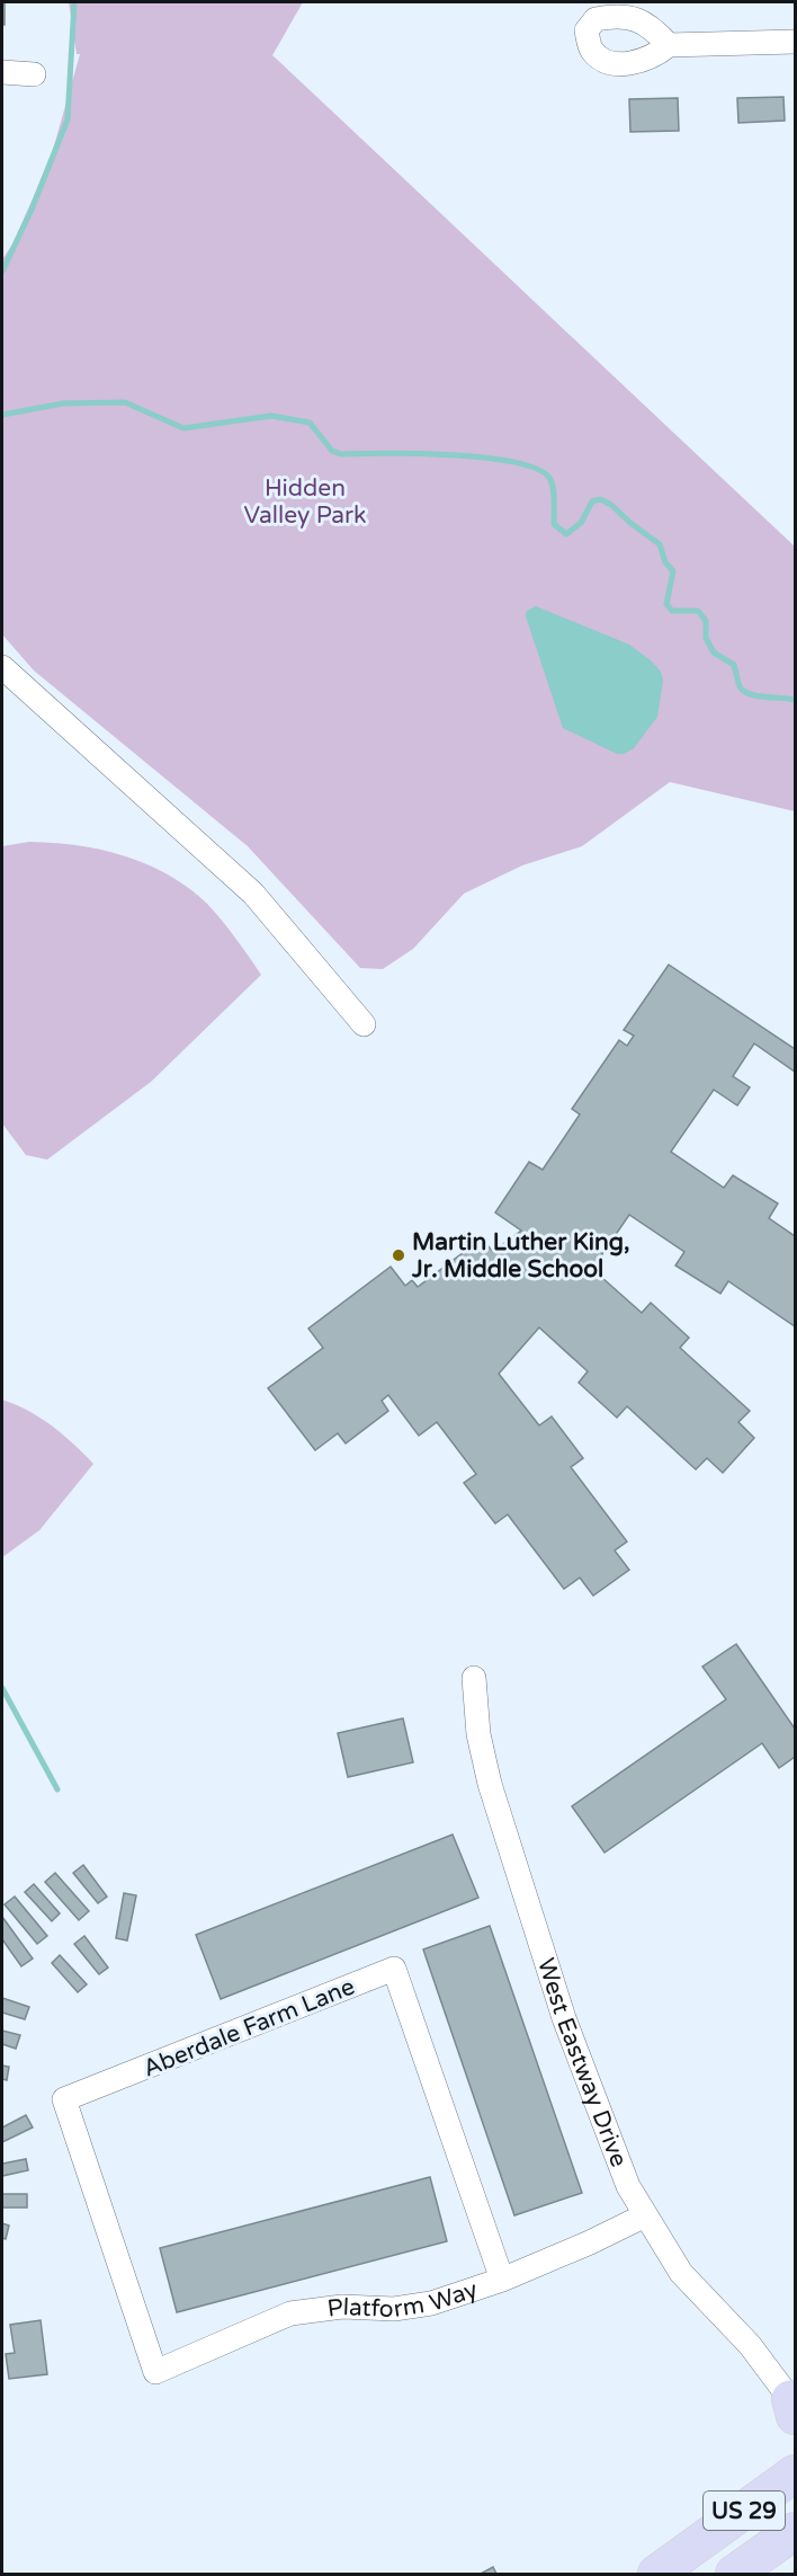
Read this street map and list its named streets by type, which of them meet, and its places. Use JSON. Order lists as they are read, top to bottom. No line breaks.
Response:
{"streets":{"main road":["US 29"],"street":["Aberdale Farm Lane","West Eastway Drive","Platform Way"]},"crossings":[["Aberdale Farm Lane","Platform Way"],["West Eastway Drive","Platform Way"]],"parks":["Hidden Valley Park"],"places":["Martin Luther King, Jr. Middle School"]}
